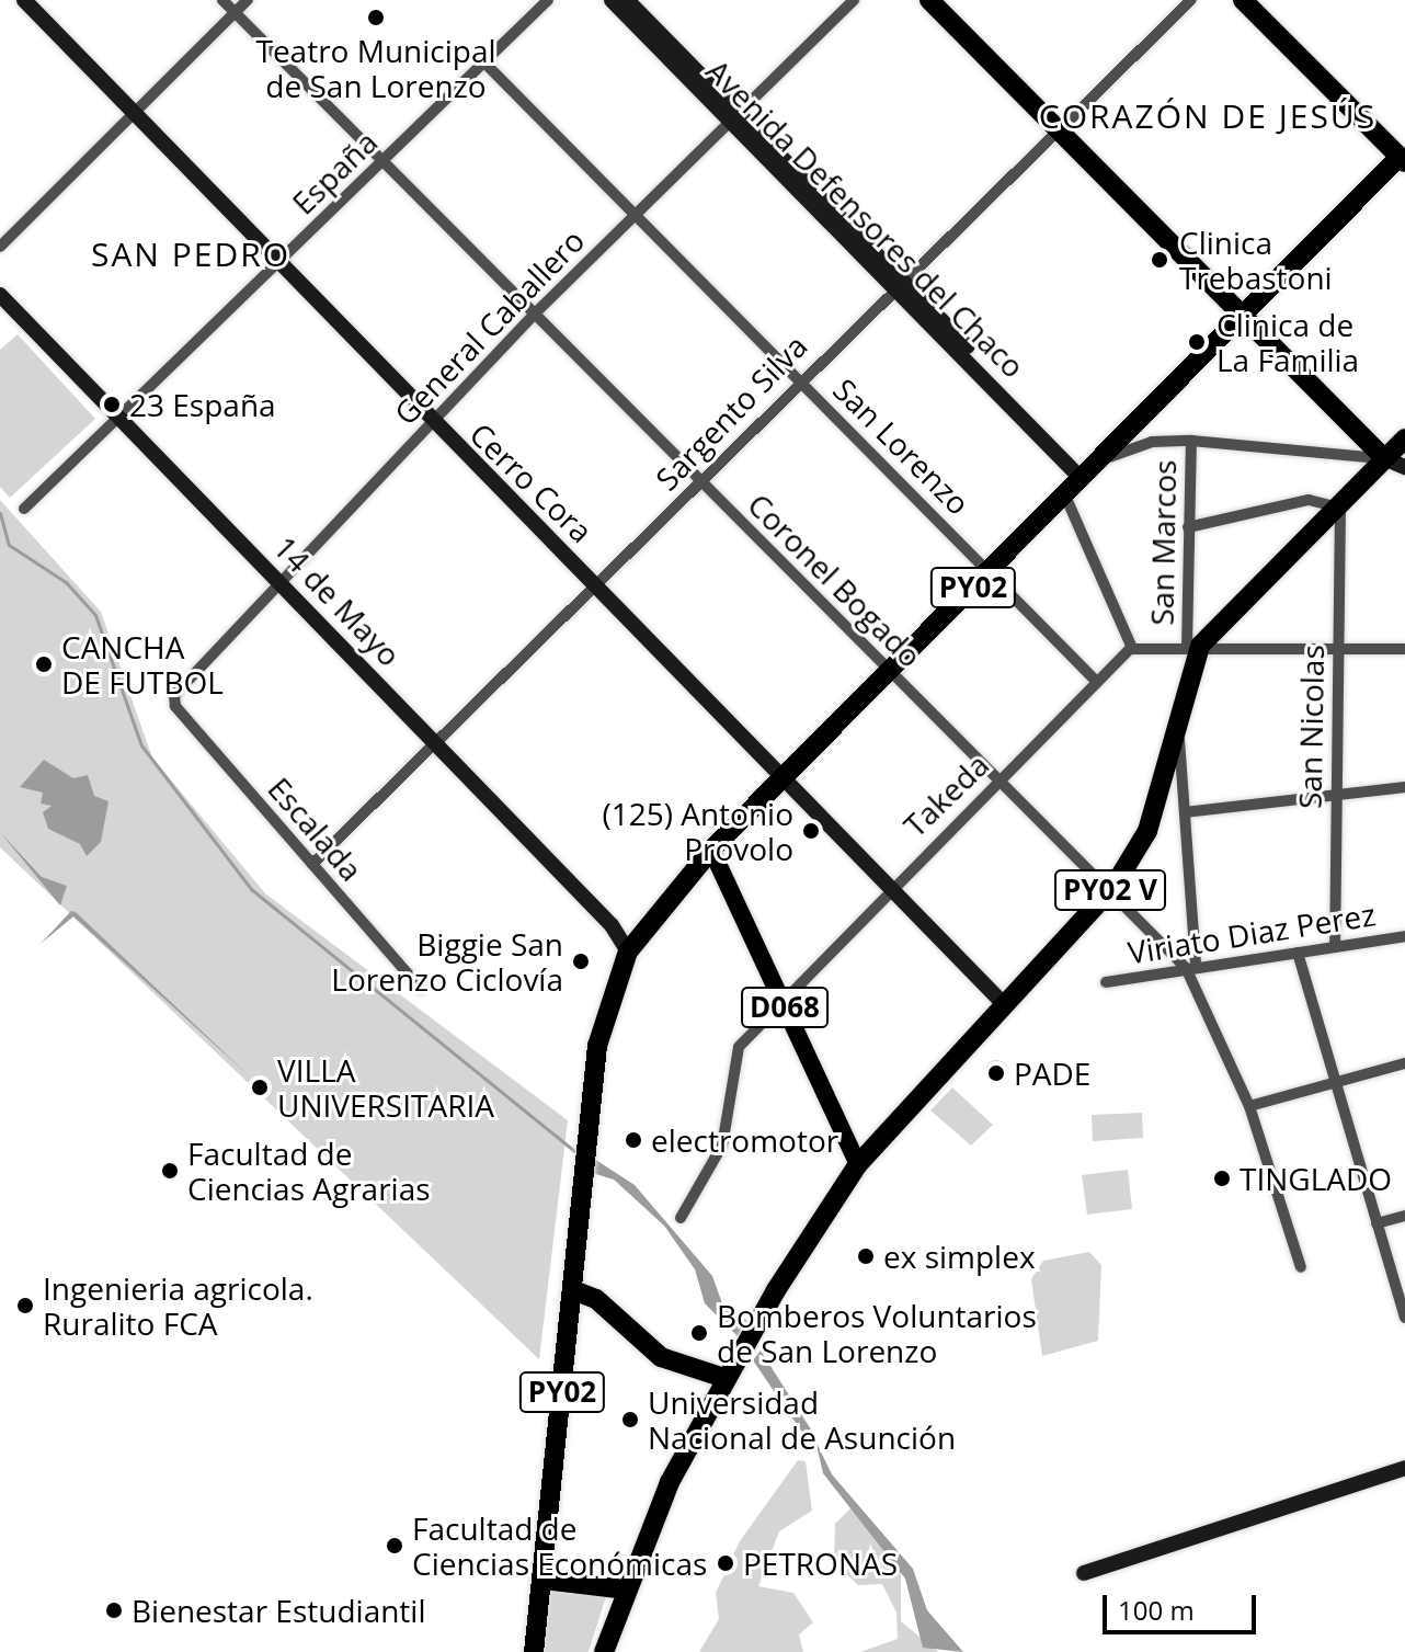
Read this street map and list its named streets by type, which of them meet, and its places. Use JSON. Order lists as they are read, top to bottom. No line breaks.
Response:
{"streets":{"highway":["PY02","PY02 V"],"main road":["D068"],"street":["España","Avenida Defensores del Chaco","General Caballero","Sargento Silva","San Lorenzo","Cerro Cora","San Marcos","Coronel Bogado","14 de Mayo","San Nicolas","Takeda","Escalada","Viriato Diaz Perez"]},"crossings":[["España","San Lorenzo"],["España","Cerro Cora"],["España","Coronel Bogado"],["España","14 de Mayo"],["Avenida Defensores del Chaco","General Caballero"],["Avenida Defensores del Chaco","Sargento Silva"],["Avenida Defensores del Chaco","PY02"],["General Caballero","San Lorenzo"],["General Caballero","Cerro Cora"],["General Caballero","Coronel Bogado"],["General Caballero","14 de Mayo"],["General Caballero","Escalada"],["Sargento Silva","San Lorenzo"],["Sargento Silva","Cerro Cora"],["Sargento Silva","Coronel Bogado"],["Sargento Silva","14 de Mayo"],["Sargento Silva","Escalada"],["San Lorenzo","PY02"],["San Lorenzo","Takeda"],["Cerro Cora","PY02"],["Cerro Cora","Takeda"],["Cerro Cora","PY02 V"],["San Marcos","PY02 V"],["Coronel Bogado","PY02"],["Coronel Bogado","Takeda"],["Coronel Bogado","PY02 V"],["Coronel Bogado","Viriato Diaz Perez"],["PY02","14 de Mayo"],["PY02","D068"],["San Nicolas","PY02 V"],["San Nicolas","Viriato Diaz Perez"],["Takeda","D068"],["PY02 V","D068"]],"districts":["CORAZÓN DE JESÚS","SAN PEDRO"],"places":["Teatro Municipal de San Lorenzo","Clinica Trebastoni","Clinica de La Familia","23 España","CANCHA DE FUTBOL","(125) Antonio Provolo","Biggie San Lorenzo Ciclovía","PADE","VILLA UNIVERSITARIA","electromotor","Facultad de Ciencias Agrarias","TINGLADO","ex simplex","Ingenieria agricola. Ruralito FCA","Bomberos Voluntarios de San Lorenzo","Universidad Nacional de Asunción","Facultad de Ciencias Económicas","PETRONAS","Bienestar Estudiantil"],"scale_bar":"100 m"}
